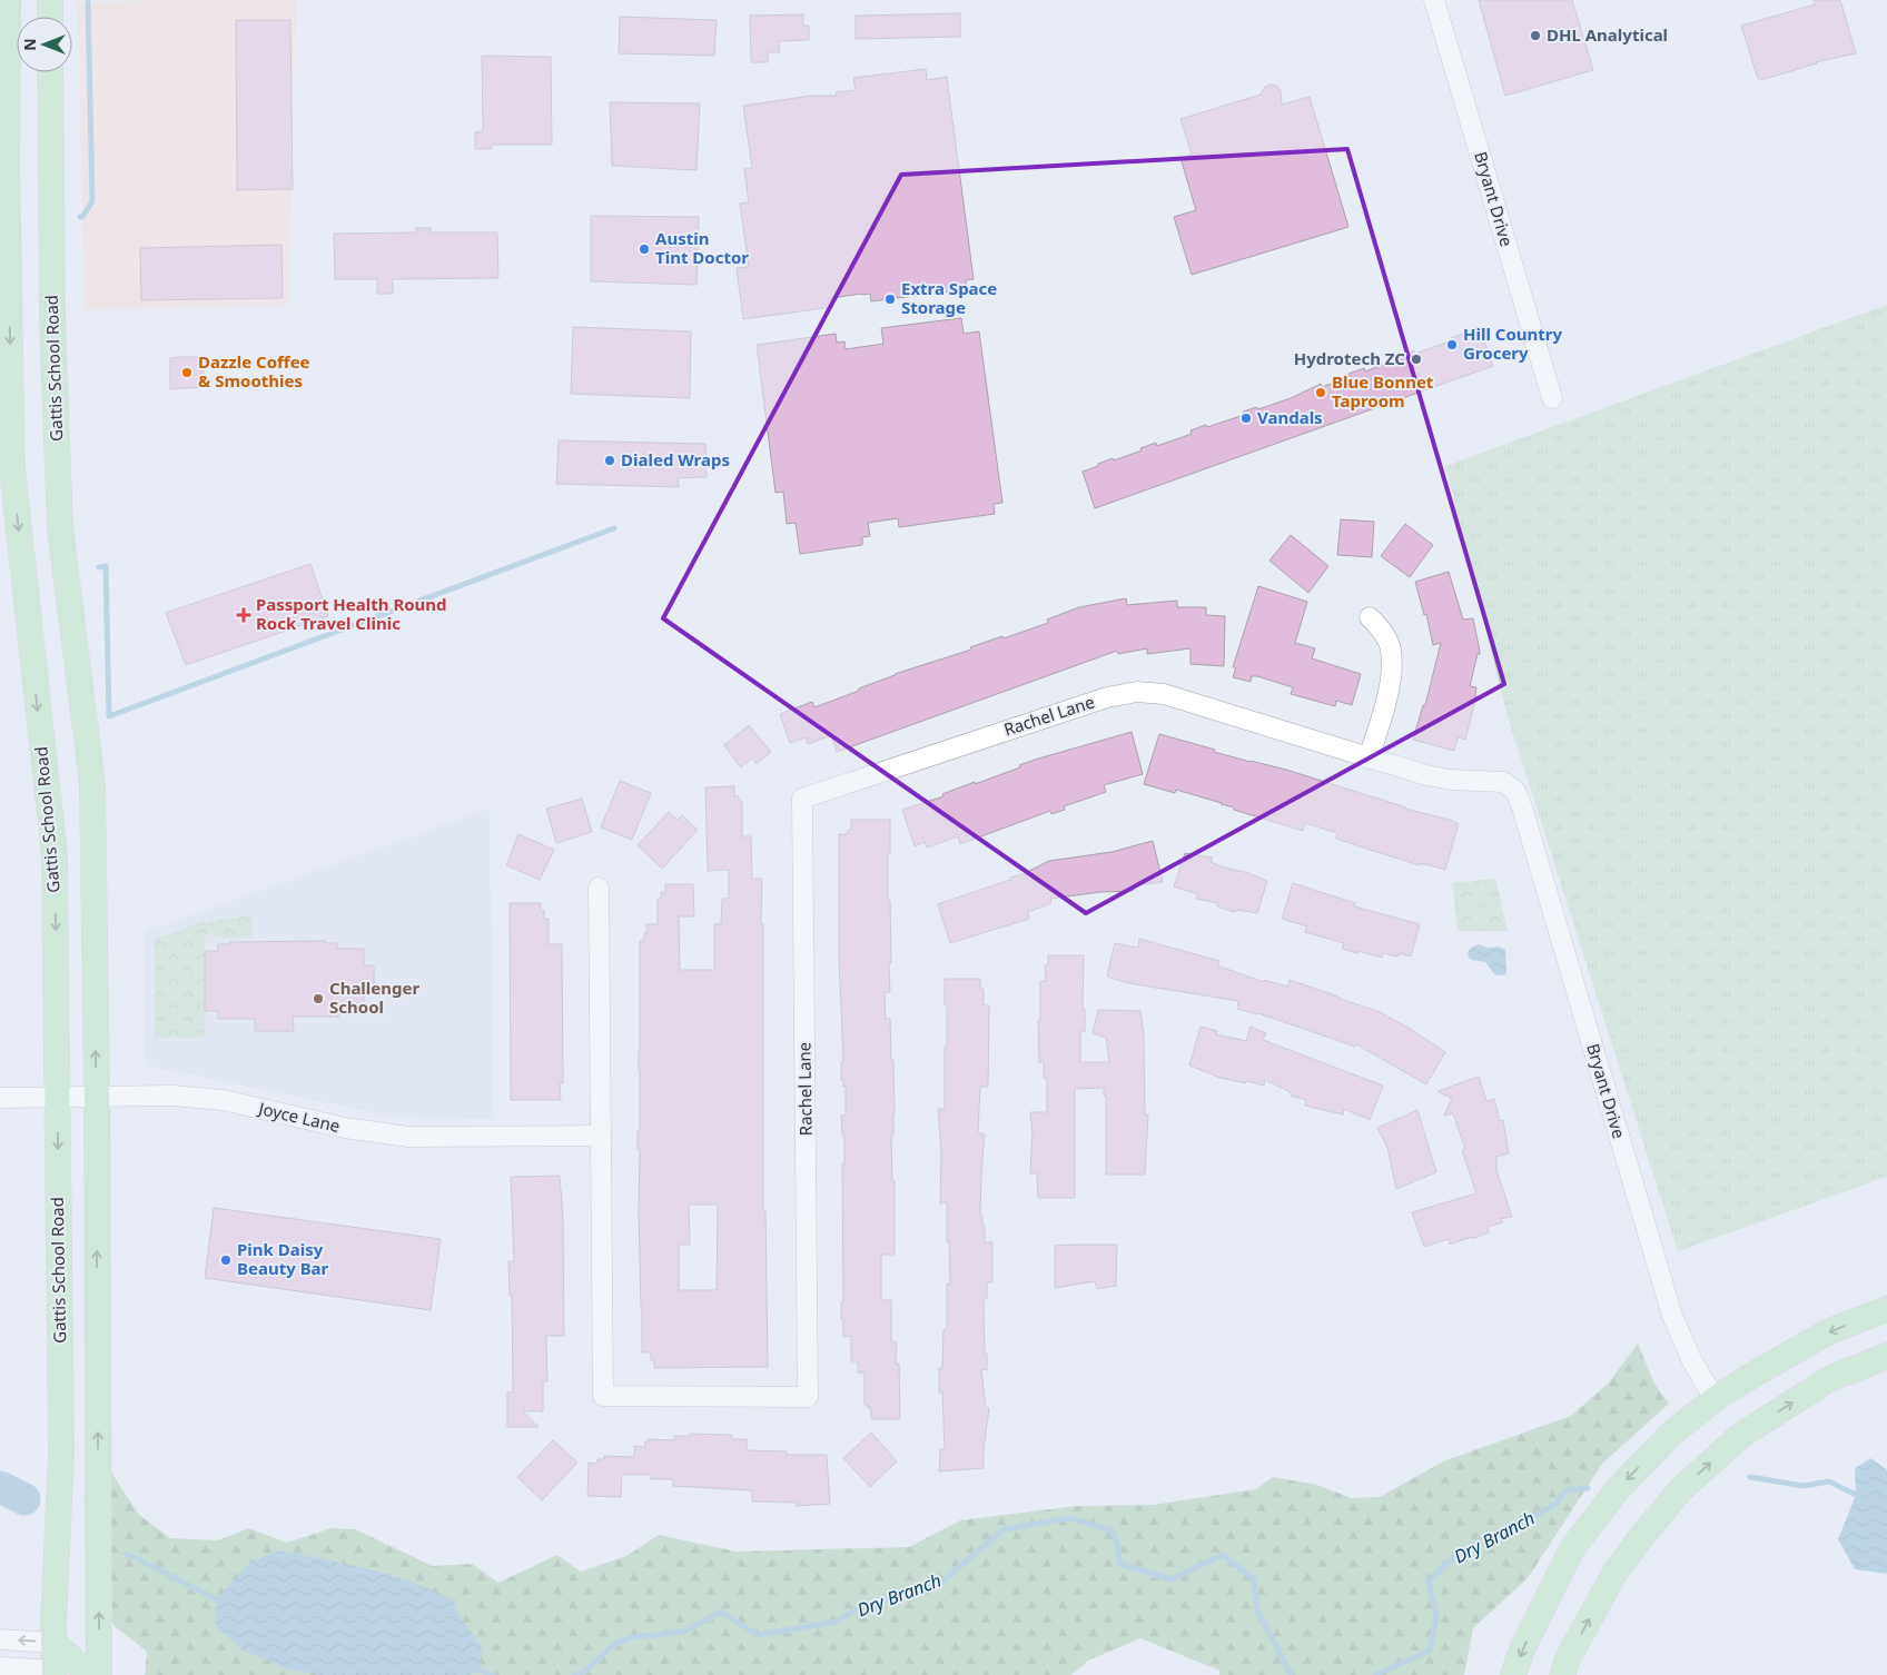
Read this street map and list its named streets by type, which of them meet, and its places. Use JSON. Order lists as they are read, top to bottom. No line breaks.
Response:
{"streets":{"main road":["Gattis School Road"],"street":["Bryant Drive","Rachel Lane","Joyce Lane"]},"crossings":[["Bryant Drive","Rachel Lane"],["Gattis School Road","Joyce Lane"],["Rachel Lane","Joyce Lane"]],"water":["Dry Branch"],"places":{"other":["DHL Analytical","Austin Tint Doctor","Extra Space Storage","Hill Country Grocery","Hydrotech ZC","Dazzle Coffee & Smoothies","Blue Bonnet Taproom","Vandals","Dialed Wraps","Challenger School","Pink Daisy Beauty Bar"],"health":["Passport Health Round Rock Travel Clinic"]},"north":"left"}
